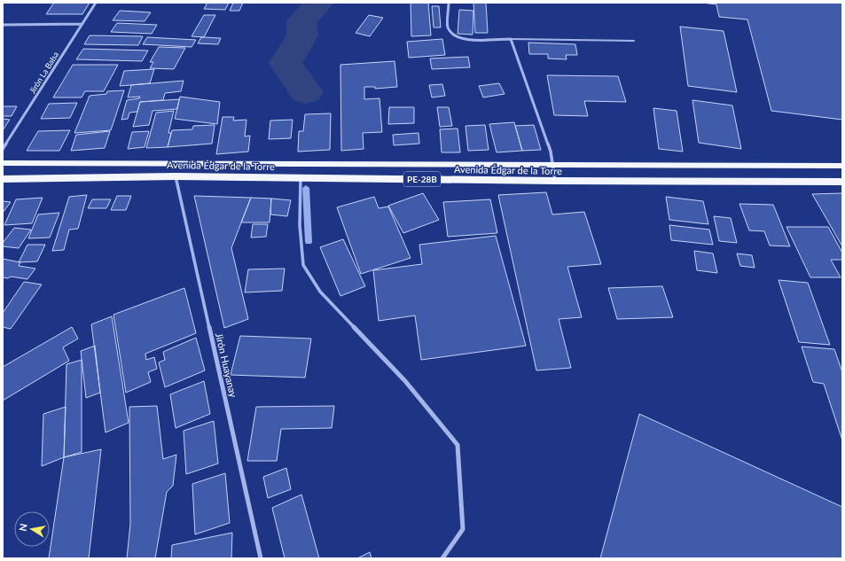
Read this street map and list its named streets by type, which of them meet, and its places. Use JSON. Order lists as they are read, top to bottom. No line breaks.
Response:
{"streets":{"highway":["Avenida Édgar de la Torre","PE-28B"],"street":["Jirón La Balsa","Jirón Huayanay"]},"crossings":[["Avenida Édgar de la Torre","Jirón Huayanay"]],"north":"left"}
